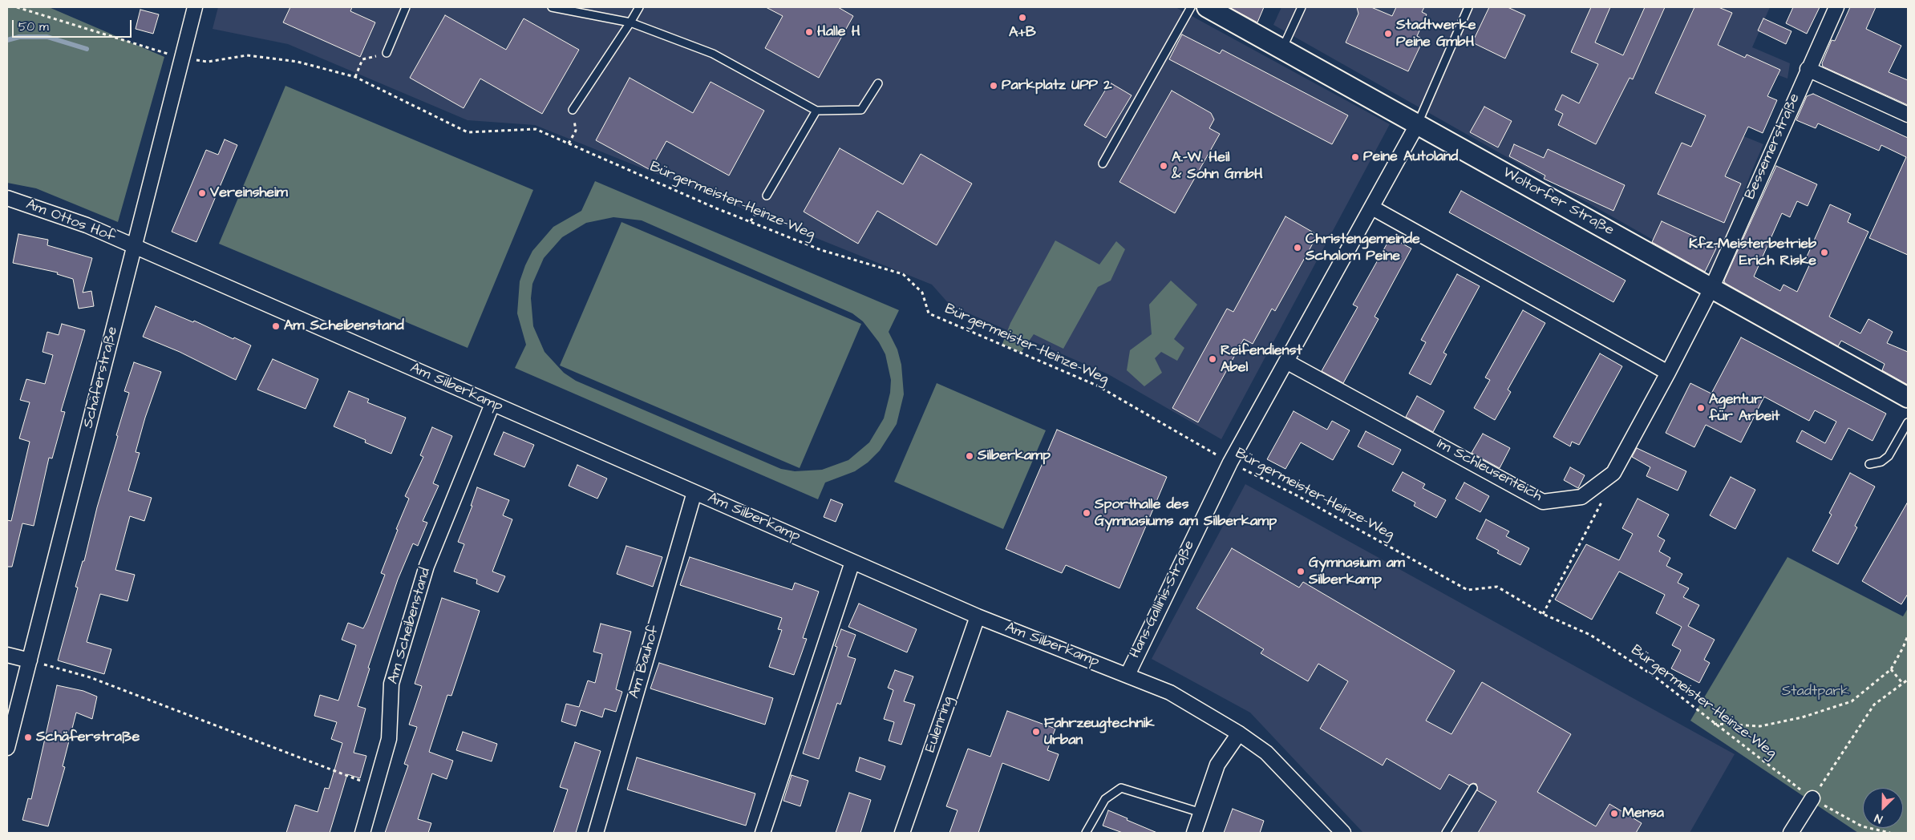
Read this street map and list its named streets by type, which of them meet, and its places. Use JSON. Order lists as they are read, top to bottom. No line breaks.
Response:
{"streets":{"street":["Bessemerstraße","Woltorfer Straße","Am Ottos Hof","Schäferstraße","Am Silberkamp","Im Schleusenteich","Hans-Gallinis-Straße","Am Scheibenstand","Am Bauhof","Eulenring"],"path":["Bürgermeister-Heinze-Weg"]},"crossings":[["Bessemerstraße","Woltorfer Straße"],["Bessemerstraße","Im Schleusenteich"],["Bürgermeister-Heinze-Weg","Schäferstraße"],["Bürgermeister-Heinze-Weg","Hans-Gallinis-Straße"],["Woltorfer Straße","Im Schleusenteich"],["Woltorfer Straße","Hans-Gallinis-Straße"],["Am Ottos Hof","Schäferstraße"],["Am Ottos Hof","Am Silberkamp"],["Schäferstraße","Am Silberkamp"],["Am Silberkamp","Hans-Gallinis-Straße"],["Am Silberkamp","Am Scheibenstand"],["Am Silberkamp","Am Bauhof"],["Am Silberkamp","Eulenring"],["Im Schleusenteich","Hans-Gallinis-Straße"]],"parks":["Stadtpark"],"places":["A+B","Halle H","Stadtwerke Peine GmbH","Parkplatz UPP 2","Peine Autoland","A.-W. Heil & Sohn GmbH","Vereinsheim","Christengemeinde Schalom Peine","Kfz-Meisterbetrieb Erich Riske","Am Scheibenstand","Reifendienst Abel","Agentur für Arbeit","Silberkamp","Sporthalle des Gymnasiums am Silberkamp","Gymnasium am Silberkamp","Fahrzeugtechnik Urban","Schäferstraße","Mensa"],"scale_bar":"50 m","north":"bottom left"}
